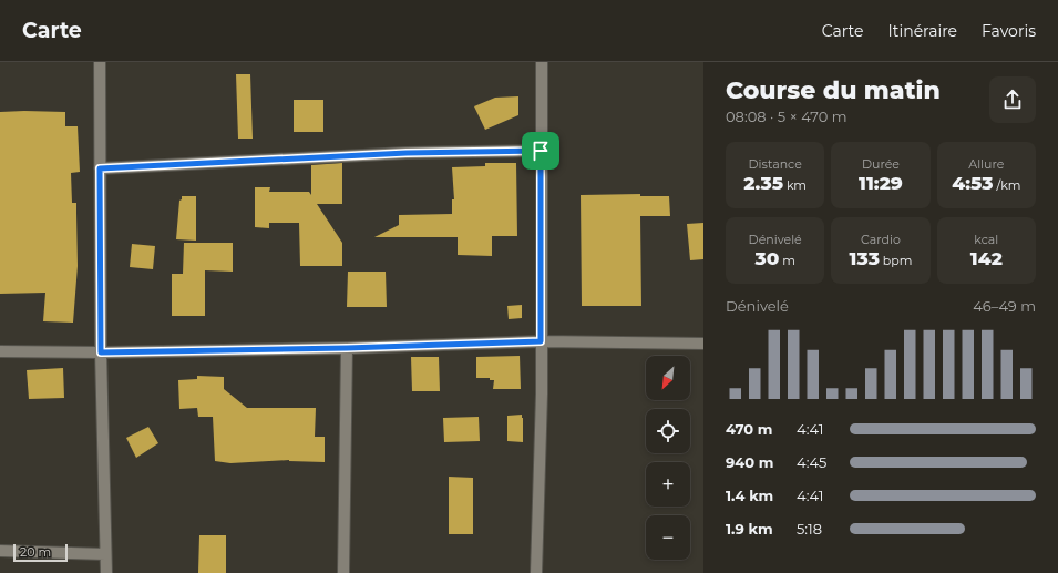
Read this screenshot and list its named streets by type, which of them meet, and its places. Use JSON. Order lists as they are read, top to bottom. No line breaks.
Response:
{"scale_bar":"20 m","north":"bottom left","page":{"header":"Carte","nav":["Carte","Itinéraire","Favoris"],"heading":["Course du matin","08:08 · 5 × 470 m"],"stats":[["Distance","2.35 km"],["Durée","11:29"],["Allure","4:53 /km"],["Dénivelé","30 m"],["Cardio","133 bpm"],["kcal","142"]],"chart":["Dénivelé","46–49 m"],"map_buttons":["+","−"],"list":[{"name":"470 m","note":"4:41"},{"name":"940 m","note":"4:45"},{"name":"1.4 km","note":"4:41"},{"name":"1.9 km","note":"5:18"}],"scale":"20 m"}}
